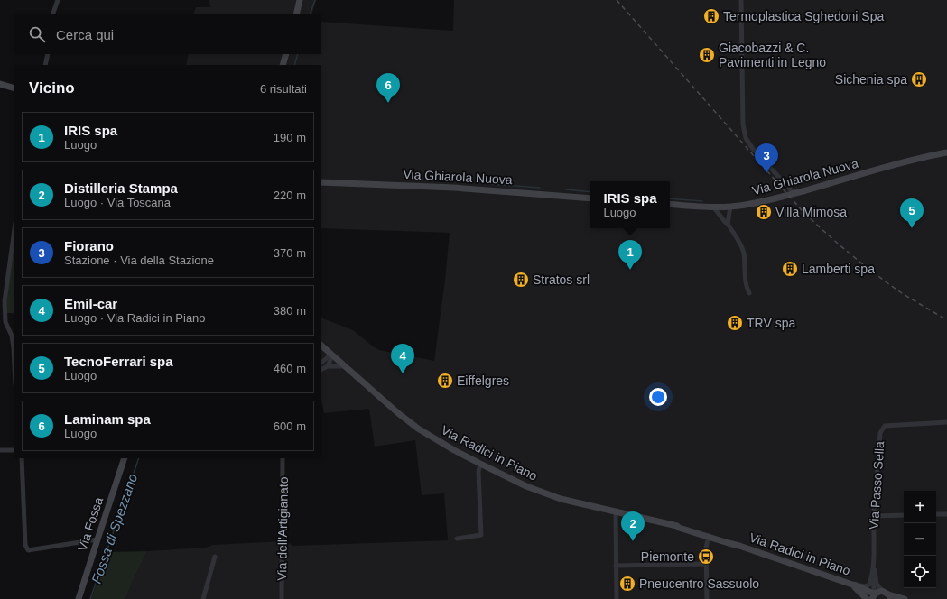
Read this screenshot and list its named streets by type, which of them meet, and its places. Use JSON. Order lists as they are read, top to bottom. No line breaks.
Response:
{"streets":{"street":["Via Ghiarola Nuova","Via Radici in Piano","Via Passo Sella","Via Fossa","Via dell'Artigianato"]},"crossings":[["Via Radici in Piano","Via Passo Sella"]],"water":["Fossa di Spezzano"],"places":{"building":["Termoplastica Sghedoni Spa","Giacobazzi & C. Pavimenti in Legno","Sichenia spa","Villa Mimosa","Lamberti spa","Stratos srl","TRV spa","Eiffelgres","Pneucentro Sassuolo"],"bus stop":["Piemonte"]},"page":{"search":"Cerca qui","heading":["Vicino","6 risultati"],"pins":["6","3","5","1","4","2"],"list":[{"mark":"1","name":"IRIS spa","note":"Luogo","value":"190 m"},{"mark":"2","name":"Distilleria Stampa","note":"Luogo · Via Toscana","value":"220 m"},{"mark":"3","name":"Fiorano","note":"Stazione · Via della Stazione","value":"370 m"},{"mark":"4","name":"Emil-car","note":"Luogo · Via Radici in Piano","value":"380 m"},{"mark":"5","name":"TecnoFerrari spa","note":"Luogo","value":"460 m"},{"mark":"6","name":"Laminam spa","note":"Luogo","value":"600 m"}],"popup":["IRIS spa","Luogo"],"map_buttons":["+","−"]}}
